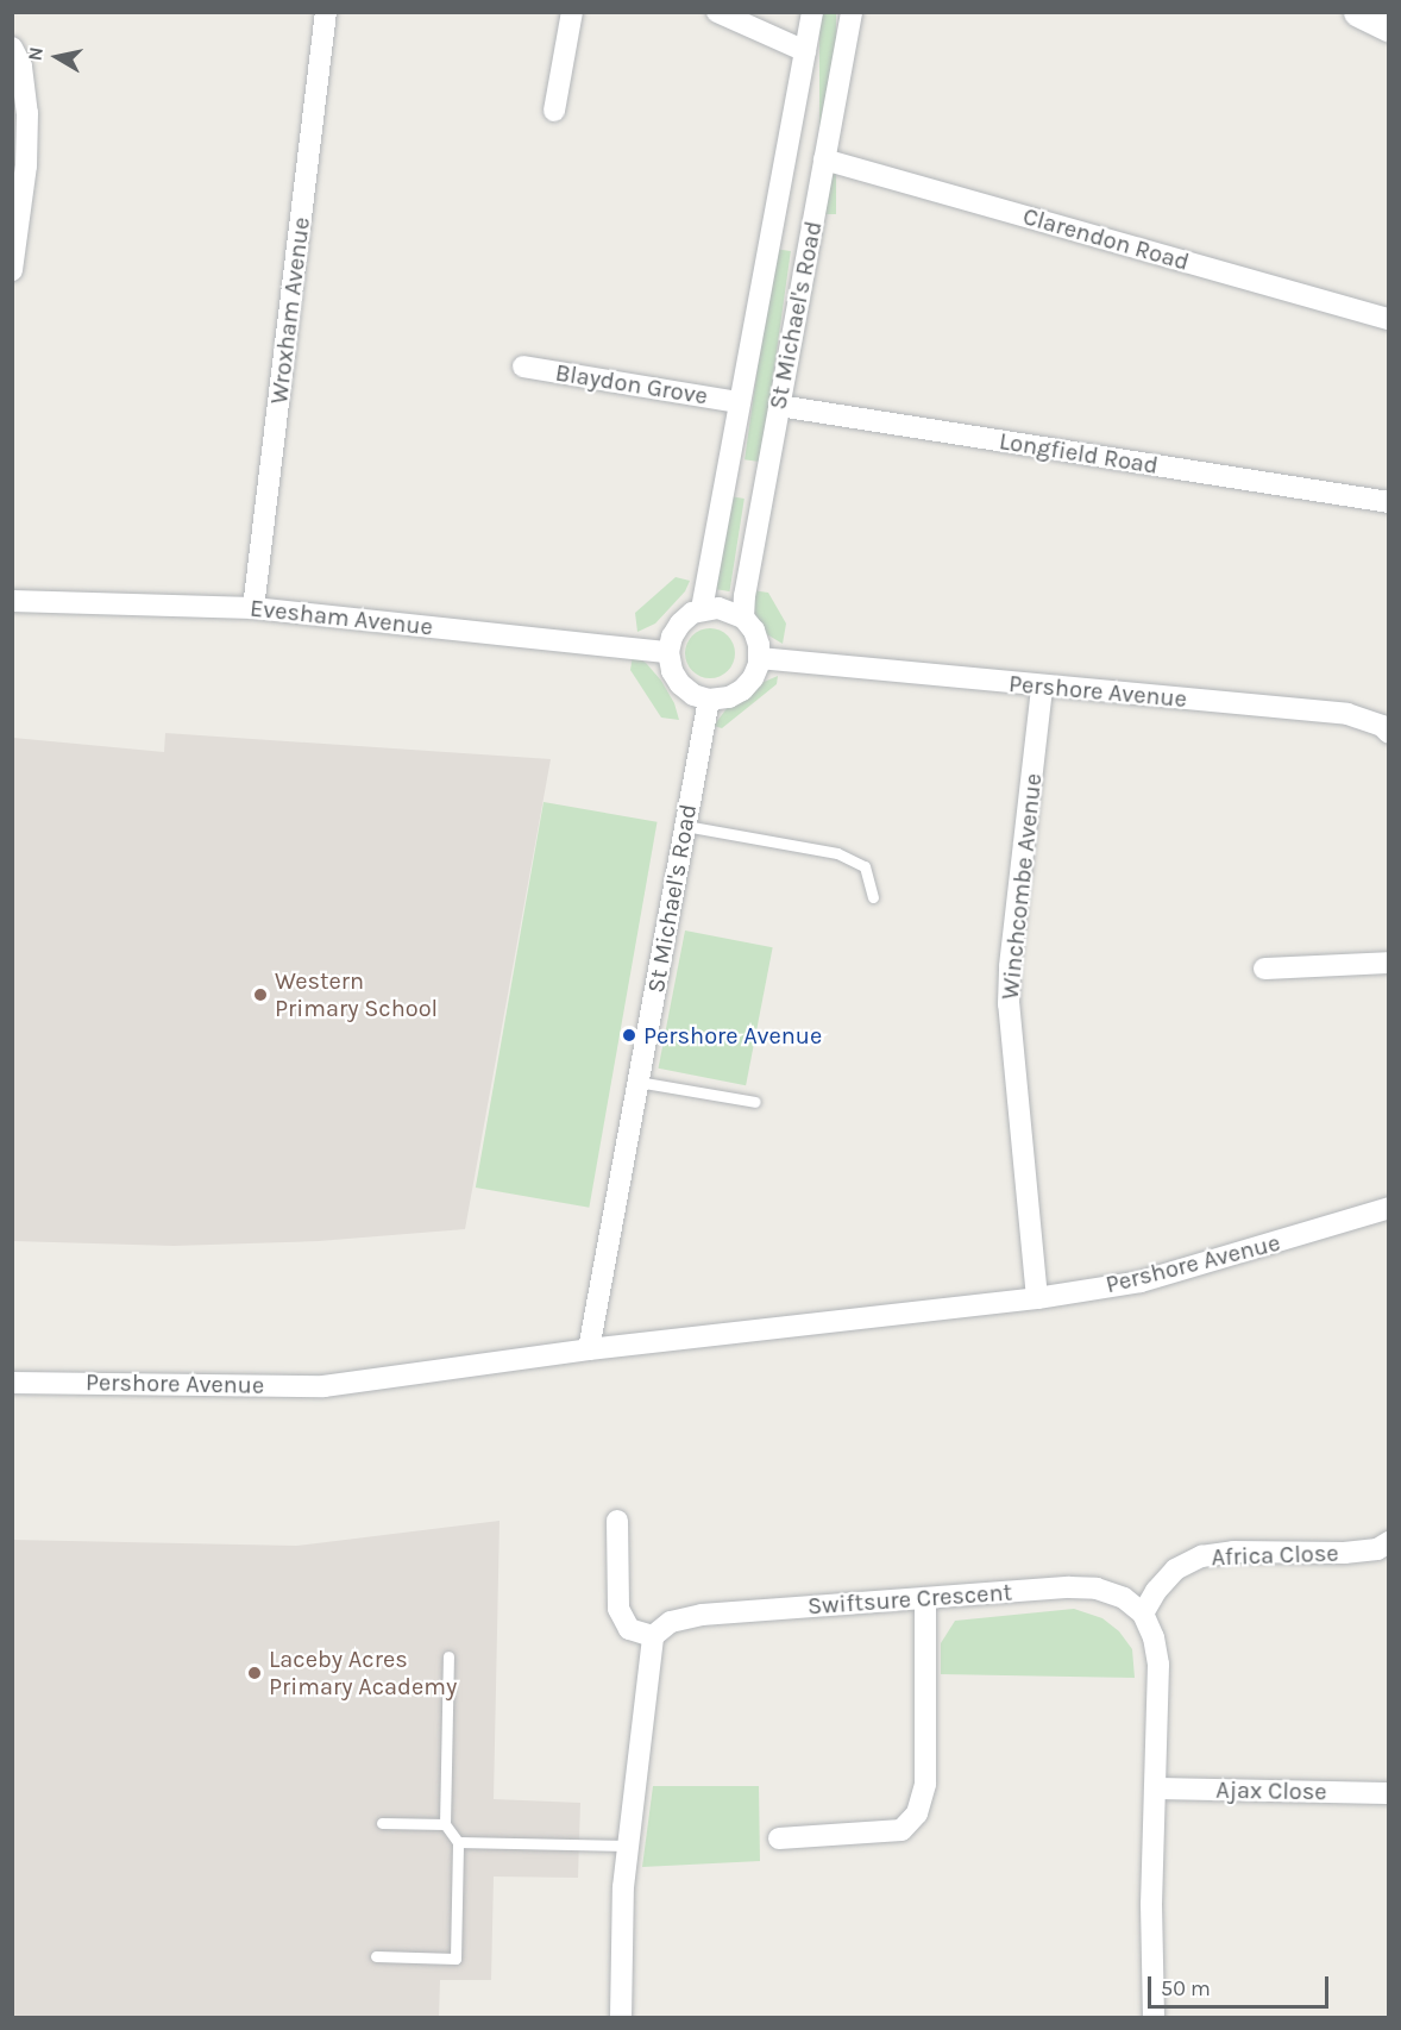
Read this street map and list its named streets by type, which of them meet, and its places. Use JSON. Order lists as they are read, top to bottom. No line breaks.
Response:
{"streets":{"street":["Clarendon Road","Wroxham Avenue","St Michael's Road","Blaydon Grove","Longfield Road","Evesham Avenue","Pershore Avenue","Winchcombe Avenue","Africa Close","Swiftsure Crescent","Ajax Close"]},"crossings":[["Clarendon Road","St Michael's Road"],["Wroxham Avenue","Evesham Avenue"],["St Michael's Road","Blaydon Grove"],["St Michael's Road","Longfield Road"],["St Michael's Road","Evesham Avenue"],["St Michael's Road","Pershore Avenue"],["Evesham Avenue","Pershore Avenue"],["Pershore Avenue","Winchcombe Avenue"],["Africa Close","Swiftsure Crescent"]],"places":["Western Primary School","Pershore Avenue","Laceby Acres Primary Academy"],"scale_bar":"50 m","north":"left"}
